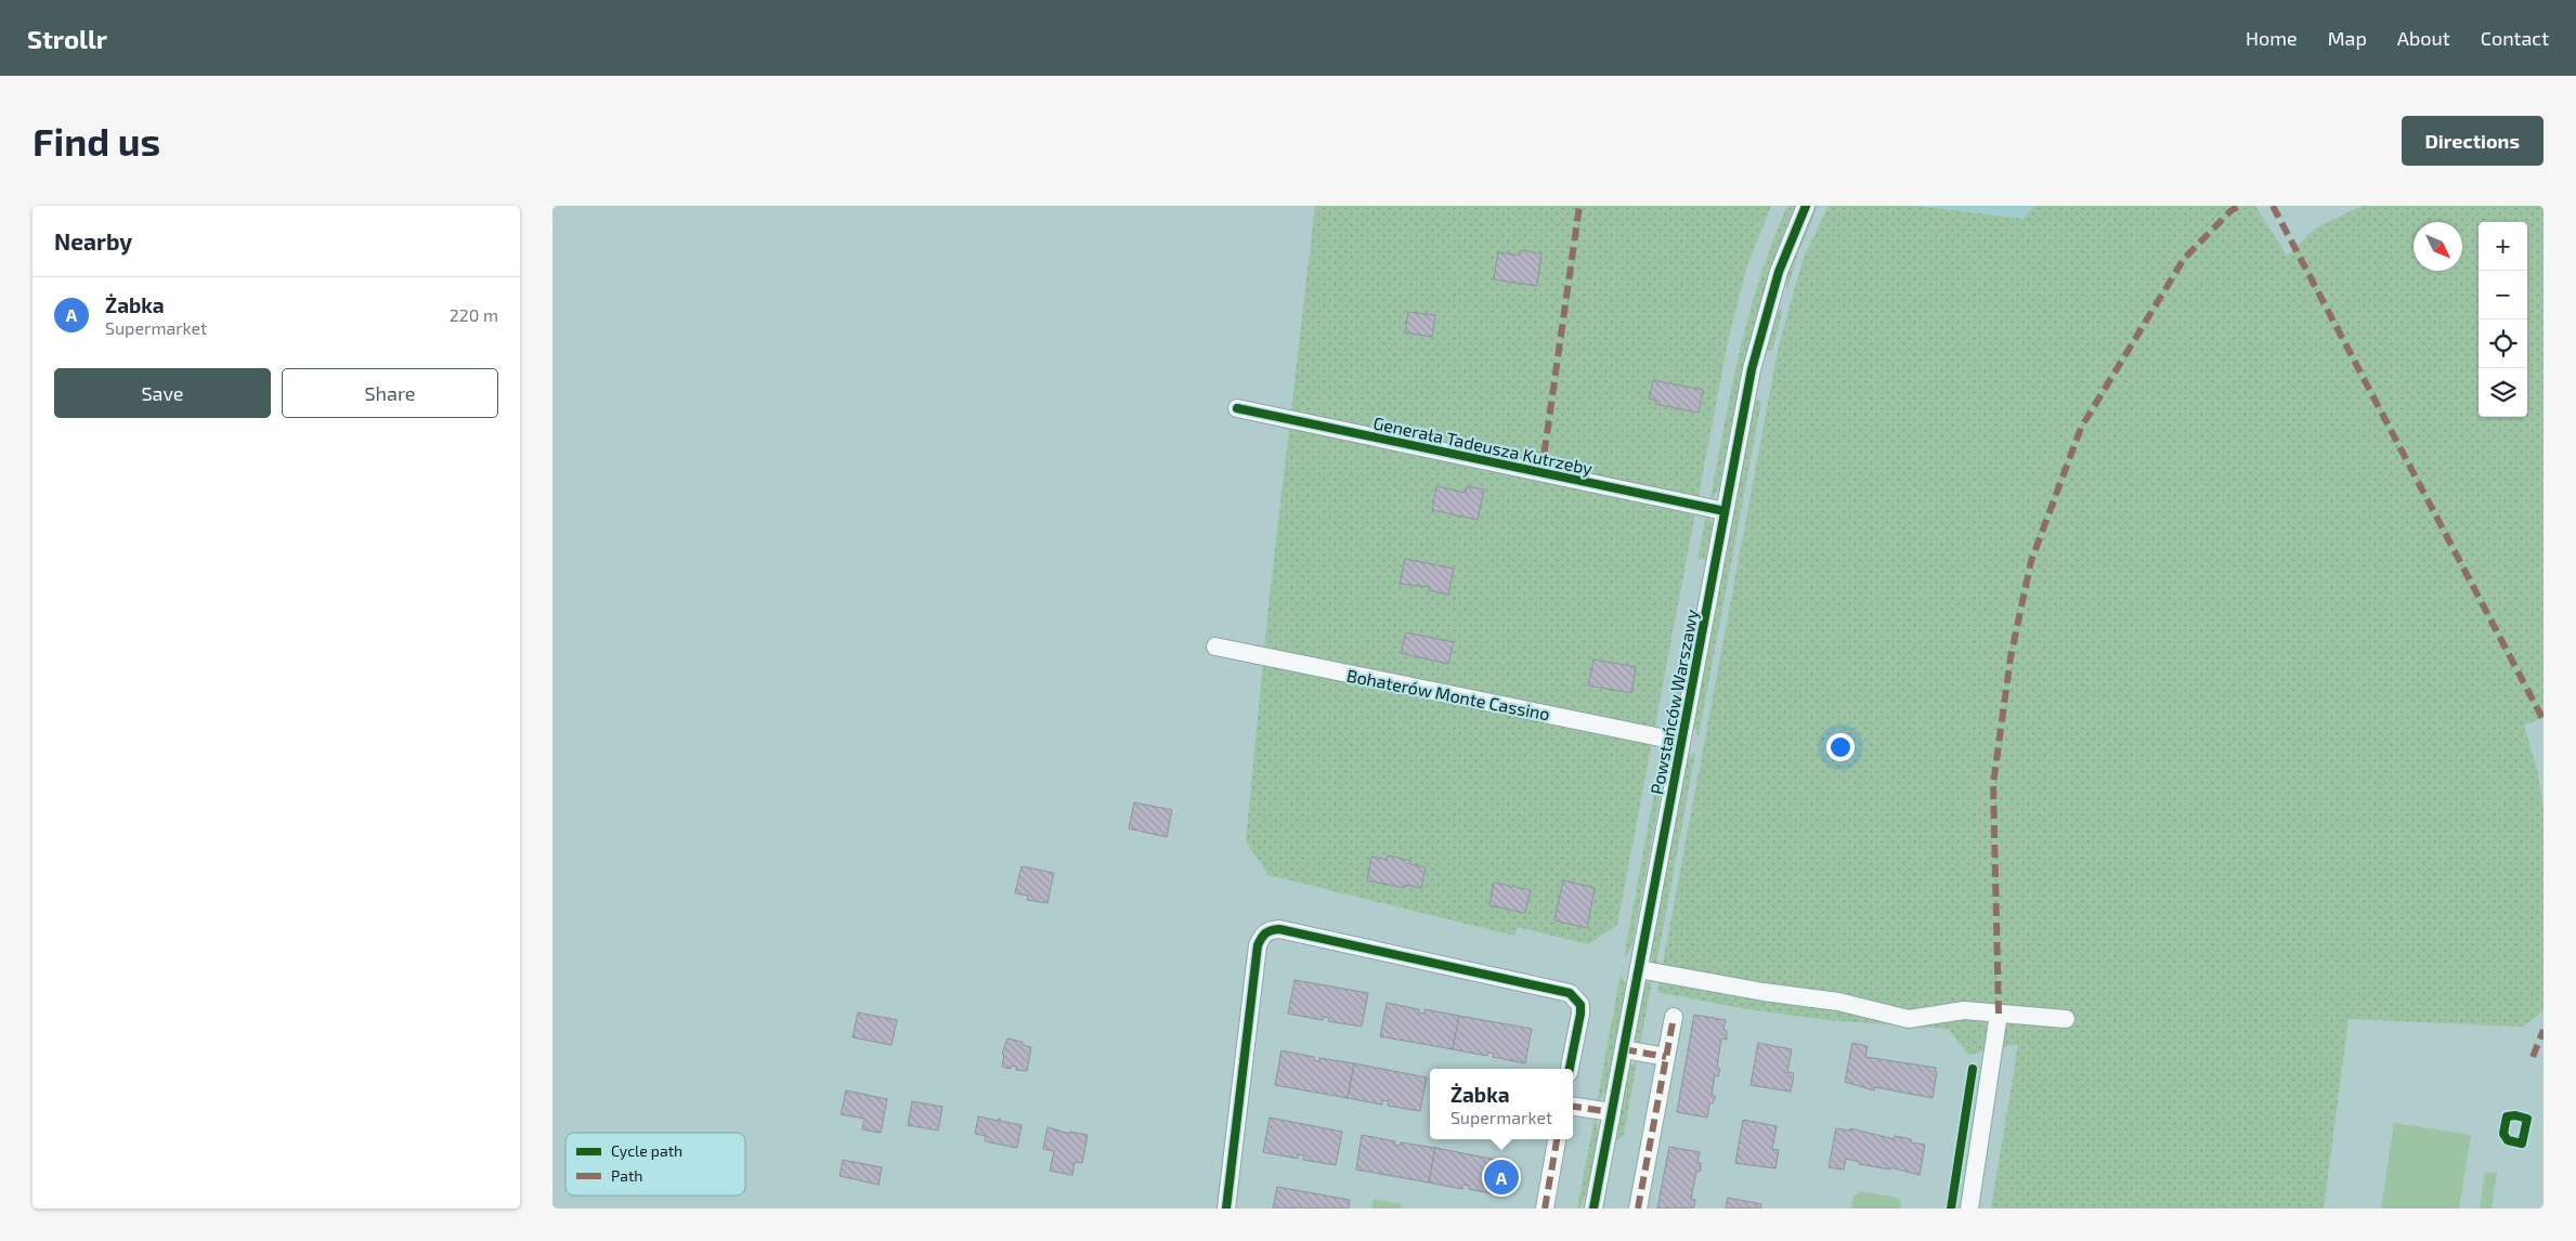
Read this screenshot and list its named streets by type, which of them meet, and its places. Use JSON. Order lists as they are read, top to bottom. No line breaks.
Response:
{"streets":{"street":["Generała Tadeusza Kutrzeby","Bohaterów Monte Cassino","Powstańców Warszawy"]},"crossings":[["Generała Tadeusza Kutrzeby","Powstańców Warszawy"],["Bohaterów Monte Cassino","Powstańców Warszawy"]],"legend":["Cycle path","Path"],"north":"bottom right","page":{"header":"Strollr","nav":["Home","Map","About","Contact"],"buttons":["Directions",["Save","Share"]],"title":"Find us","heading":"Nearby","map_buttons":["+","−"],"list":[{"mark":"A","name":"Żabka","note":"Supermarket","value":"220 m"}],"popup":["Żabka","Supermarket"],"pins":"A"}}
